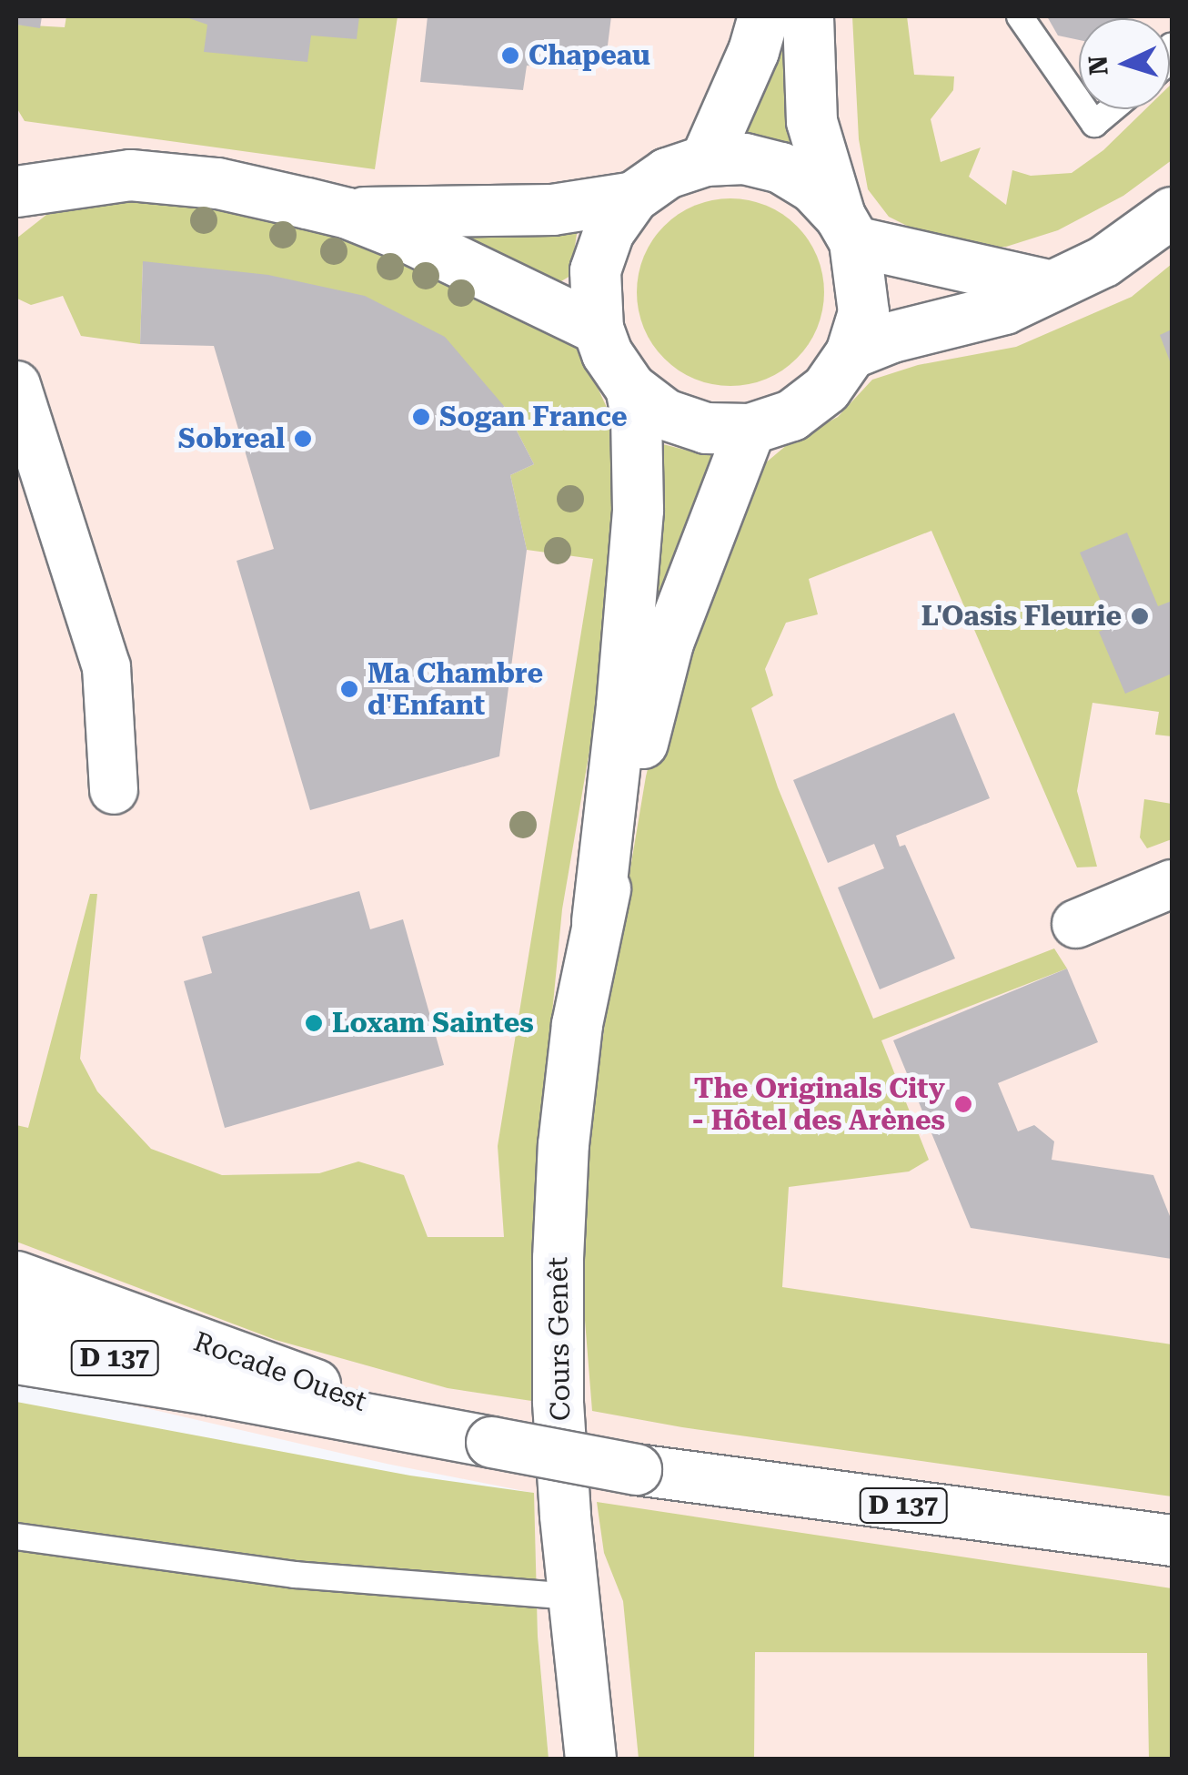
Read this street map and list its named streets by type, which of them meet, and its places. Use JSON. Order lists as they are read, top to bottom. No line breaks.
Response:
{"streets":{"main road":["Cours Genêt","D 137","Rocade Ouest"]},"crossings":[["D 137","Rocade Ouest"]],"places":["Chapeau","Sogan France","Sobreal","L'Oasis Fleurie","Ma Chambre d'Enfant","Loxam Saintes","The Originals City - Hôtel des Arènes"],"north":"left"}
